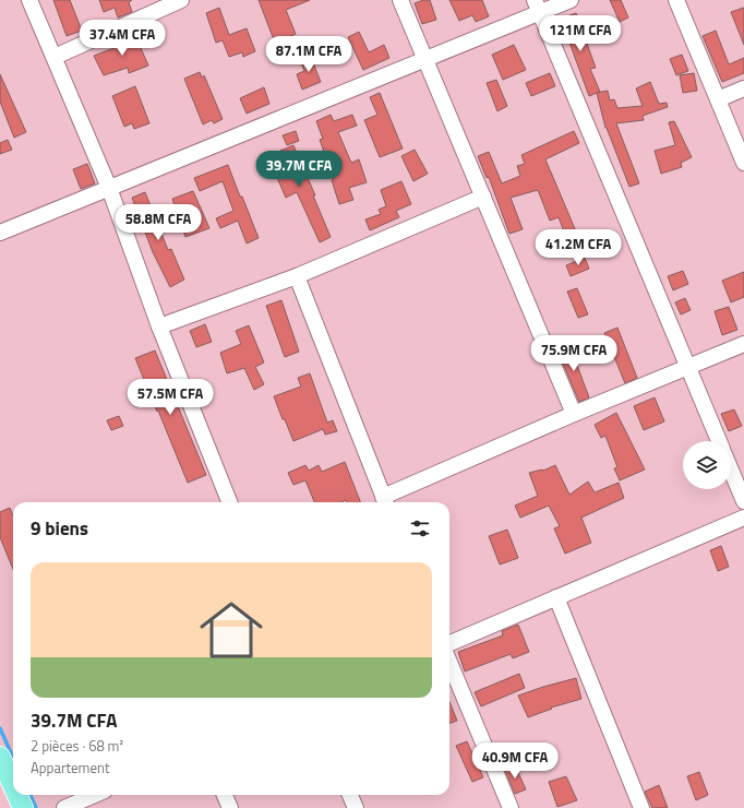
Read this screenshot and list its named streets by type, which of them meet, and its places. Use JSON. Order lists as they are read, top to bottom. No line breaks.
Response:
{"page":{"price":["121M CFA","37.4M CFA","87.1M CFA","39.7M CFA","58.8M CFA","41.2M CFA","75.9M CFA","57.5M CFA","40.9M CFA"],"heading":"9 biens","list":[{"name":"39.7M CFA","note":"2 pièces · 68 m² · Appartement"}]}}
